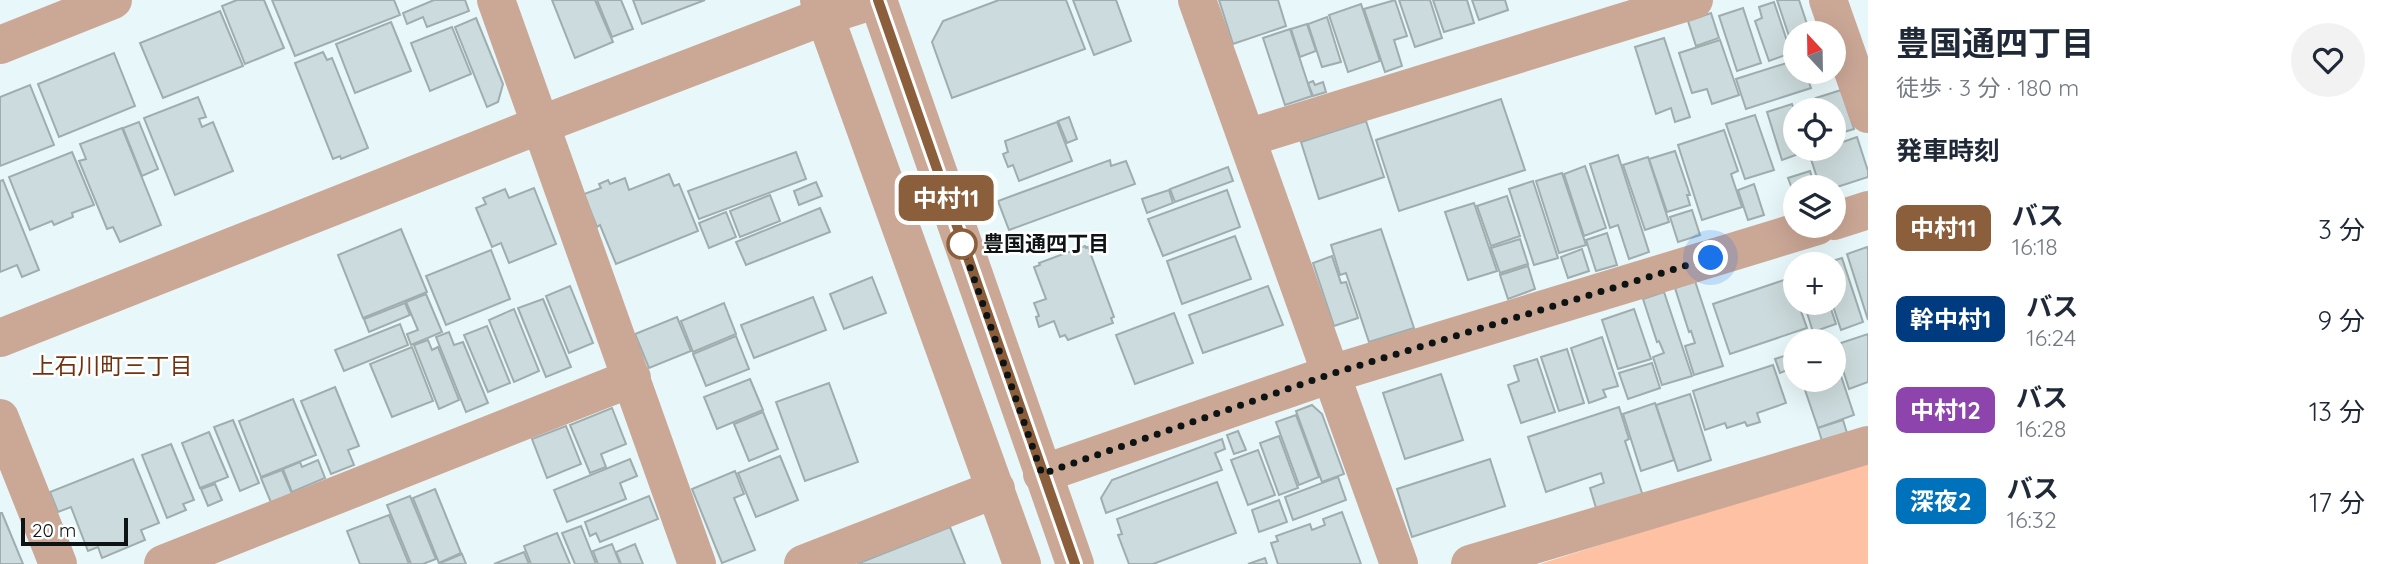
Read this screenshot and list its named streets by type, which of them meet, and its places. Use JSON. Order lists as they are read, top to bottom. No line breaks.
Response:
{"districts":["上石川町三丁目"],"places":["豊国通四丁目"],"lines":["bus line 中村11"],"scale_bar":"20 m","north":"top","page":{"on_map":"中村11","heading":[["豊国通四丁目","徒歩 · 3 分 · 180 m"],"発車時刻"],"map_buttons":["+","−"],"list":[{"mark":"中村11","name":"バス","note":"16:18","value":"3 分"},{"mark":"幹中村1","name":"バス","note":"16:24","value":"9 分"},{"mark":"中村12","name":"バス","note":"16:28","value":"13 分"},{"mark":"深夜2","name":"バス","note":"16:32","value":"17 分"}],"scale":"20 m"}}
